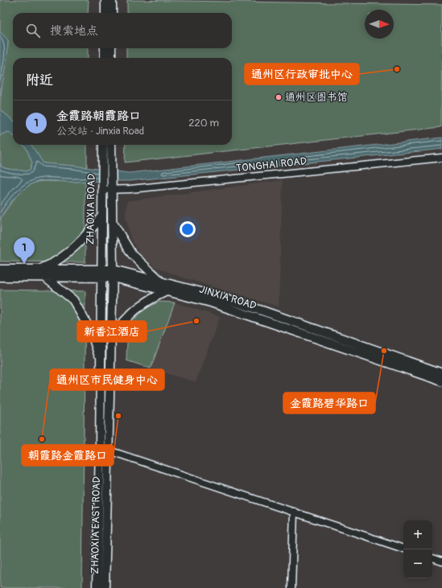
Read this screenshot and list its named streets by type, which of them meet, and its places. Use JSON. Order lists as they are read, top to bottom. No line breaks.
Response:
{"streets":{"main road":["ZHAOXIA ROAD","JINXIA ROAD","ZHAOXIA EAST ROAD"],"street":["TONGHAI ROAD"]},"crossings":[["TONGHAI ROAD","ZHAOXIA ROAD"],["ZHAOXIA ROAD","JINXIA ROAD"],["ZHAOXIA ROAD","ZHAOXIA EAST ROAD"],["JINXIA ROAD","ZHAOXIA EAST ROAD"]],"places":["通州区行政审批中心","通州区图书馆","新香江酒店","金霞路碧华路口","朝霞路金霞路口","通州区市民健身中心"],"north":"right","page":{"search":"搜索地点","heading":"附近","list":[{"mark":"1","name":"金霞路朝霞路口","note":"公交站 · Jinxia Road","value":"220 m"}],"pins":"1","map_buttons":["+","−"]}}
